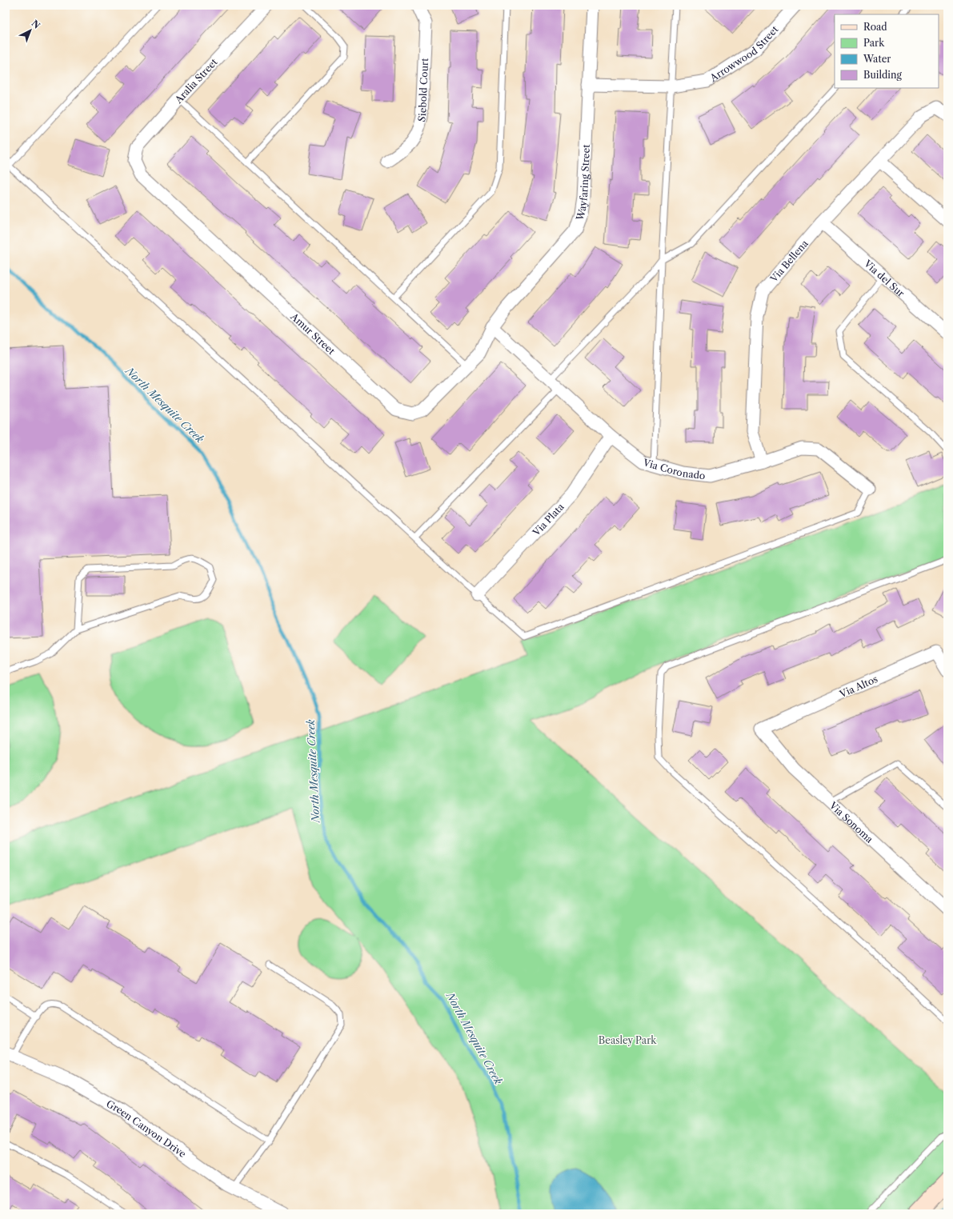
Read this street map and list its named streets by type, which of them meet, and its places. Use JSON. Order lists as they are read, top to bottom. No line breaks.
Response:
{"streets":{"street":["Arrowwood Street","Aralia Street","Siebold Court","Wayfaring Street","Via Bellena","Via del Sur","Amur Street","Via Coronado","Via Plata","Via Altos","Via Sonoma","Green Canyon Drive"]},"crossings":[["Arrowwood Street","Wayfaring Street"],["Aralia Street","Amur Street"],["Wayfaring Street","Amur Street"],["Wayfaring Street","Via Coronado"],["Via Bellena","Via del Sur"],["Via Bellena","Via Coronado"],["Amur Street","Via Coronado"],["Via Coronado","Via Plata"],["Via Altos","Via Sonoma"]],"water":["North Mesquite Creek"],"parks":["Beasley Park"],"legend":["Road","Park","Water","Building"],"north":"top right"}
